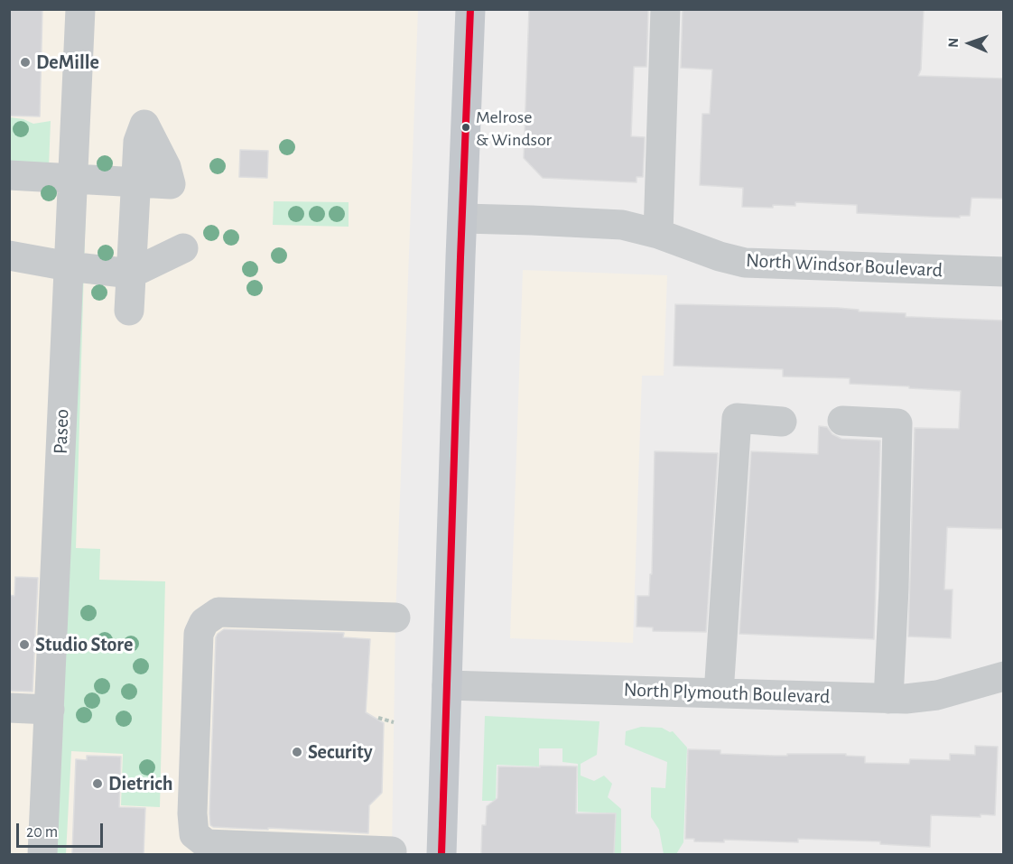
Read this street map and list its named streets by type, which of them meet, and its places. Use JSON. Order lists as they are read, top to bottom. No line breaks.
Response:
{"streets":{"street":["North Windsor Boulevard","Paseo","North Plymouth Boulevard"]},"places":["DeMille","Melrose & Windsor","Studio Store","Security","Dietrich"],"scale_bar":"20 m","north":"left"}
